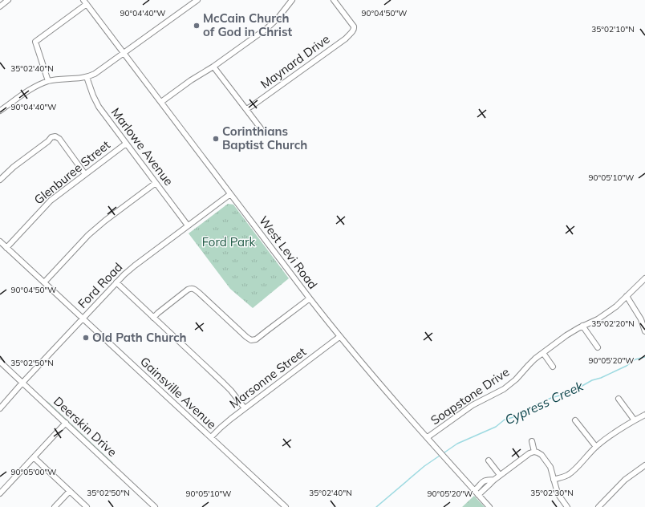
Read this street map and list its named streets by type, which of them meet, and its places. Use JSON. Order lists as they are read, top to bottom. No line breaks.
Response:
{"streets":{"street":["Maynard Drive","Marlowe Avenue","Glenburee Street","West Levi Road","Ford Road","Marsonne Street","Gainsville Avenue","Soapstone Drive","Deerskin Drive"]},"crossings":[["Marlowe Avenue","Glenburee Street"],["Marlowe Avenue","Ford Road"],["Glenburee Street","Gainsville Avenue"],["West Levi Road","Ford Road"],["West Levi Road","Marsonne Street"],["West Levi Road","Soapstone Drive"],["Ford Road","Gainsville Avenue"],["Ford Road","Deerskin Drive"],["Marsonne Street","Gainsville Avenue"]],"water":["Cypress Creek"],"parks":["Ford Park"],"places":["McCain Church of God in Christ","Corinthians Baptist Church","Old Path Church"],"coordinates":["90°04'40\"W","90°04'50\"W","35°02'10\"N","35°02'40\"N","90°05'10\"W","35°02'20\"N","90°05'20\"W","35°02'50\"N","90°05'00\"W","35°02'30\"N"]}
